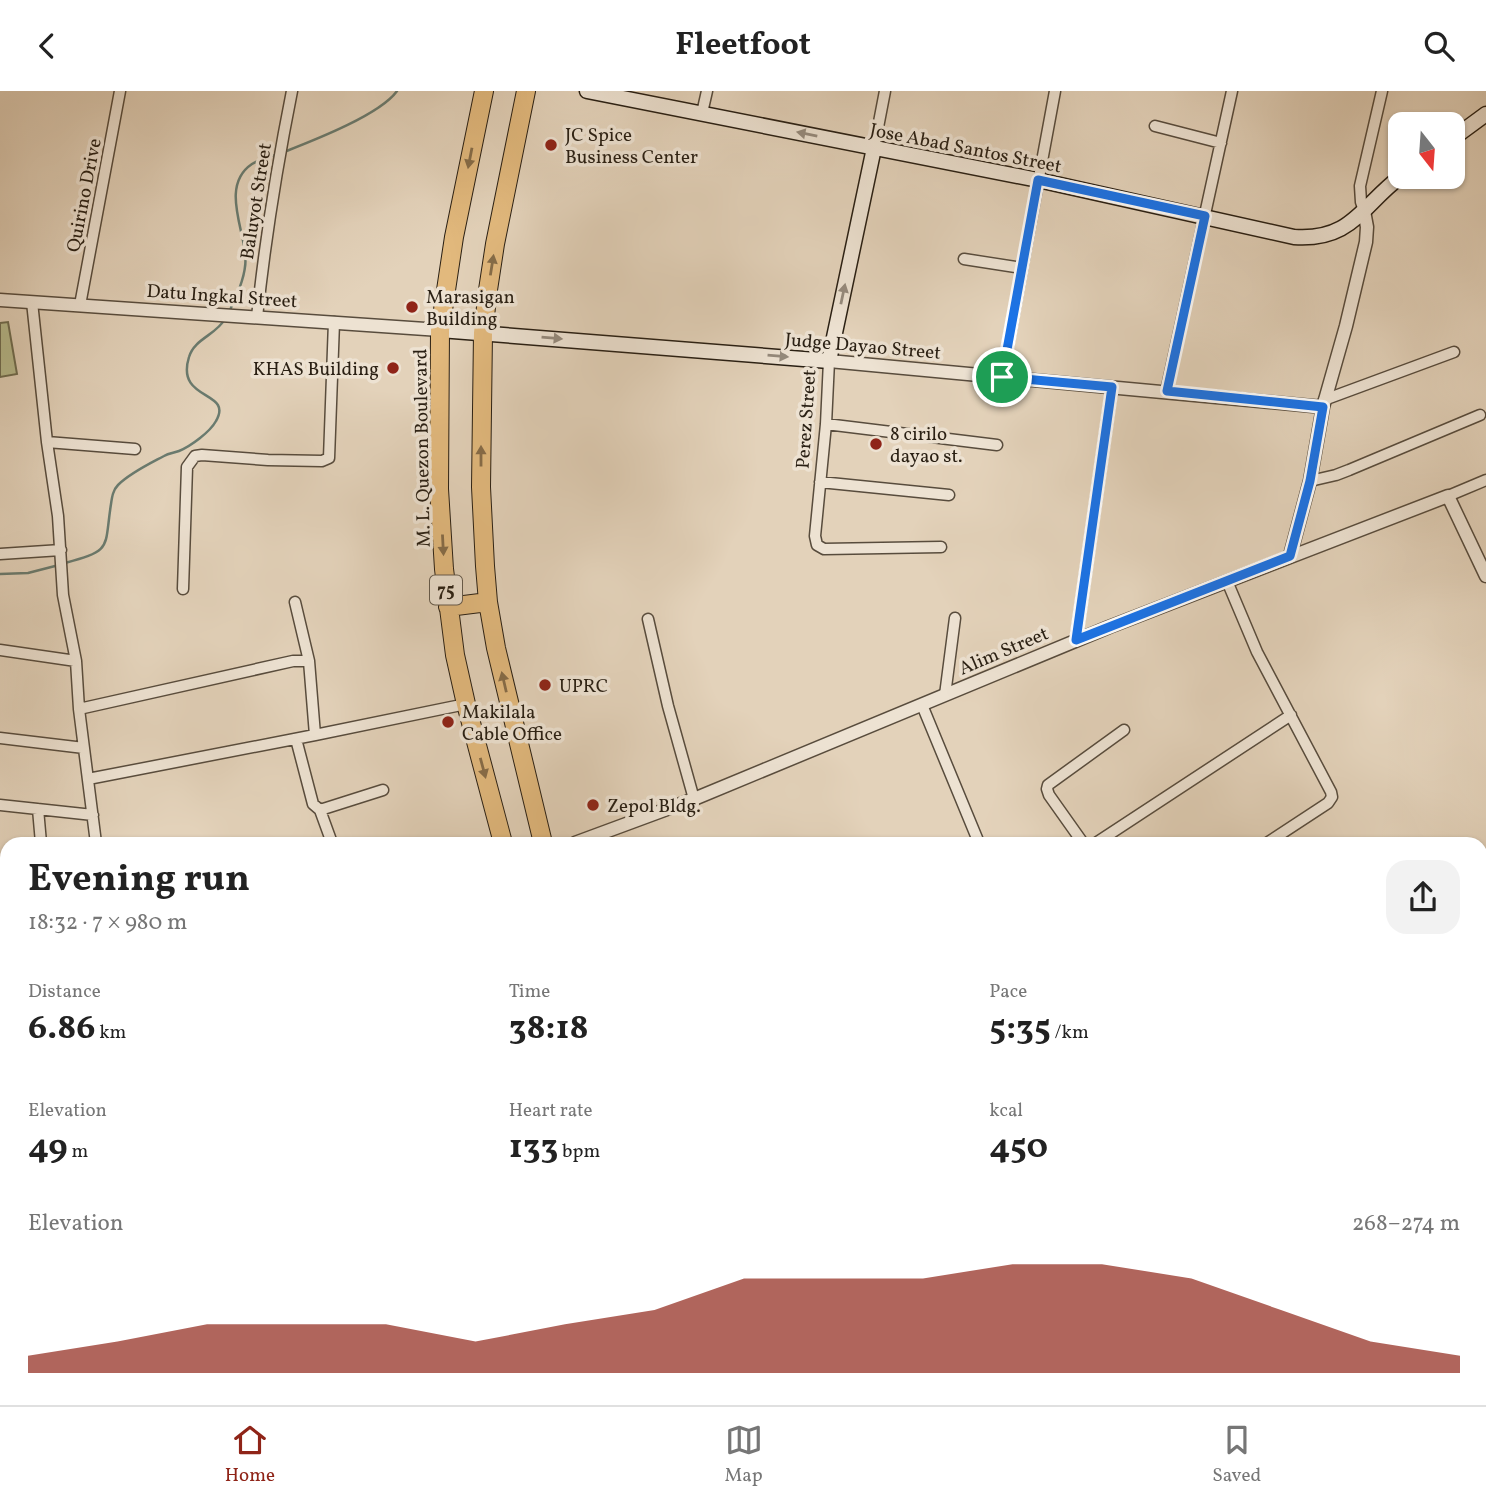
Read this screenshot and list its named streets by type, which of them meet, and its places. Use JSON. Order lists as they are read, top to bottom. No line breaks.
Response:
{"streets":{"highway":["M. L. Quezon Boulevard","75"],"main road":["Jose Abad Santos Street","Judge Dayao Street","Perez Street"],"street":["Quirino Drive","Baluyot Street","Datu Ingkal Street","Alim Street"]},"crossings":[["Jose Abad Santos Street","Perez Street"],["Quirino Drive","Datu Ingkal Street"],["Baluyot Street","Datu Ingkal Street"],["Datu Ingkal Street","Judge Dayao Street"],["Datu Ingkal Street","M. L. Quezon Boulevard"],["Judge Dayao Street","Perez Street"],["Judge Dayao Street","M. L. Quezon Boulevard"],["Judge Dayao Street","75"]],"one_way":["Judge Dayao Street","Perez Street"],"places":["JC Spice Business Center","Marasigan Building","KHAS Building","8 cirilo dayao st.","UPRC","Makilala Cable Office","Zepol Bldg."],"north":"bottom","page":{"header":"Fleetfoot","heading":["Evening run","18:32 · 7 × 980 m"],"stats":[["Distance","6.86 km"],["Time","38:18"],["Pace","5:35 /km"],["Elevation","49 m"],["Heart rate","133 bpm"],["kcal","450"]],"chart":["Elevation","268–274 m"],"tabs":["Home","Map","Saved"]}}
